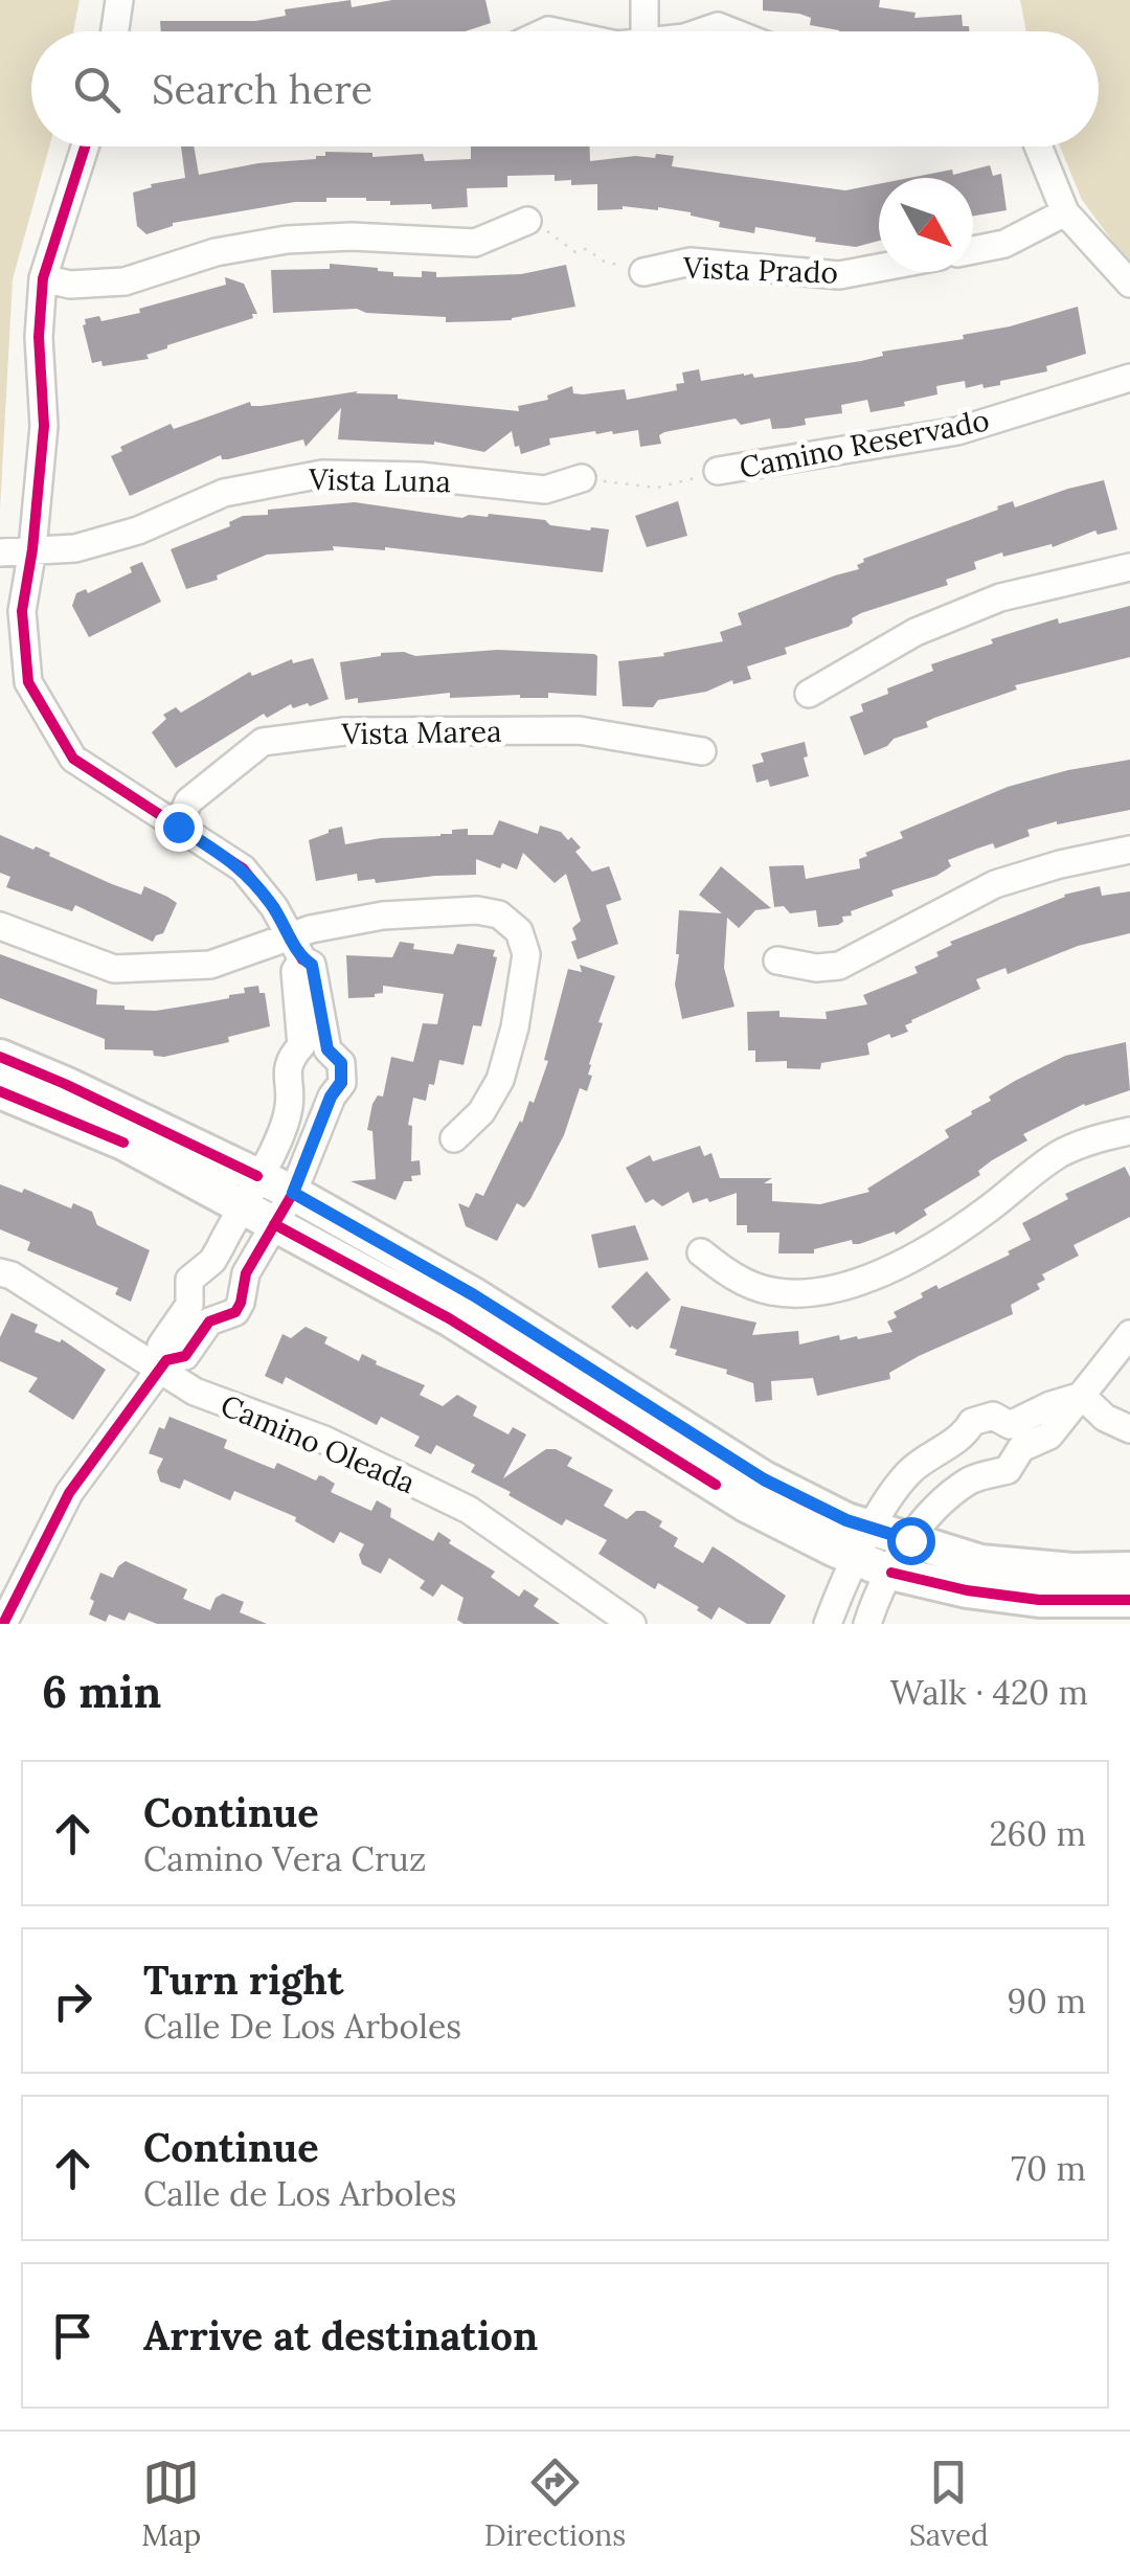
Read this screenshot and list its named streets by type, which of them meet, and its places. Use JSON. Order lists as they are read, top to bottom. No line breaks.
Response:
{"streets":{"street":["Vista Prado","Camino Reservado","Vista Luna","Vista Marea","Camino Oleada"]},"north":"bottom right","page":{"search":"Search here","heading":["6 min","Walk · 420 m"],"list":[["Continue","Camino Vera Cruz","260 m"],["Turn right","Calle De Los Arboles","90 m"],["Continue","Calle de Los Arboles","70 m"],"Arrive at destination"],"nav":["Map","Directions","Saved"]}}
